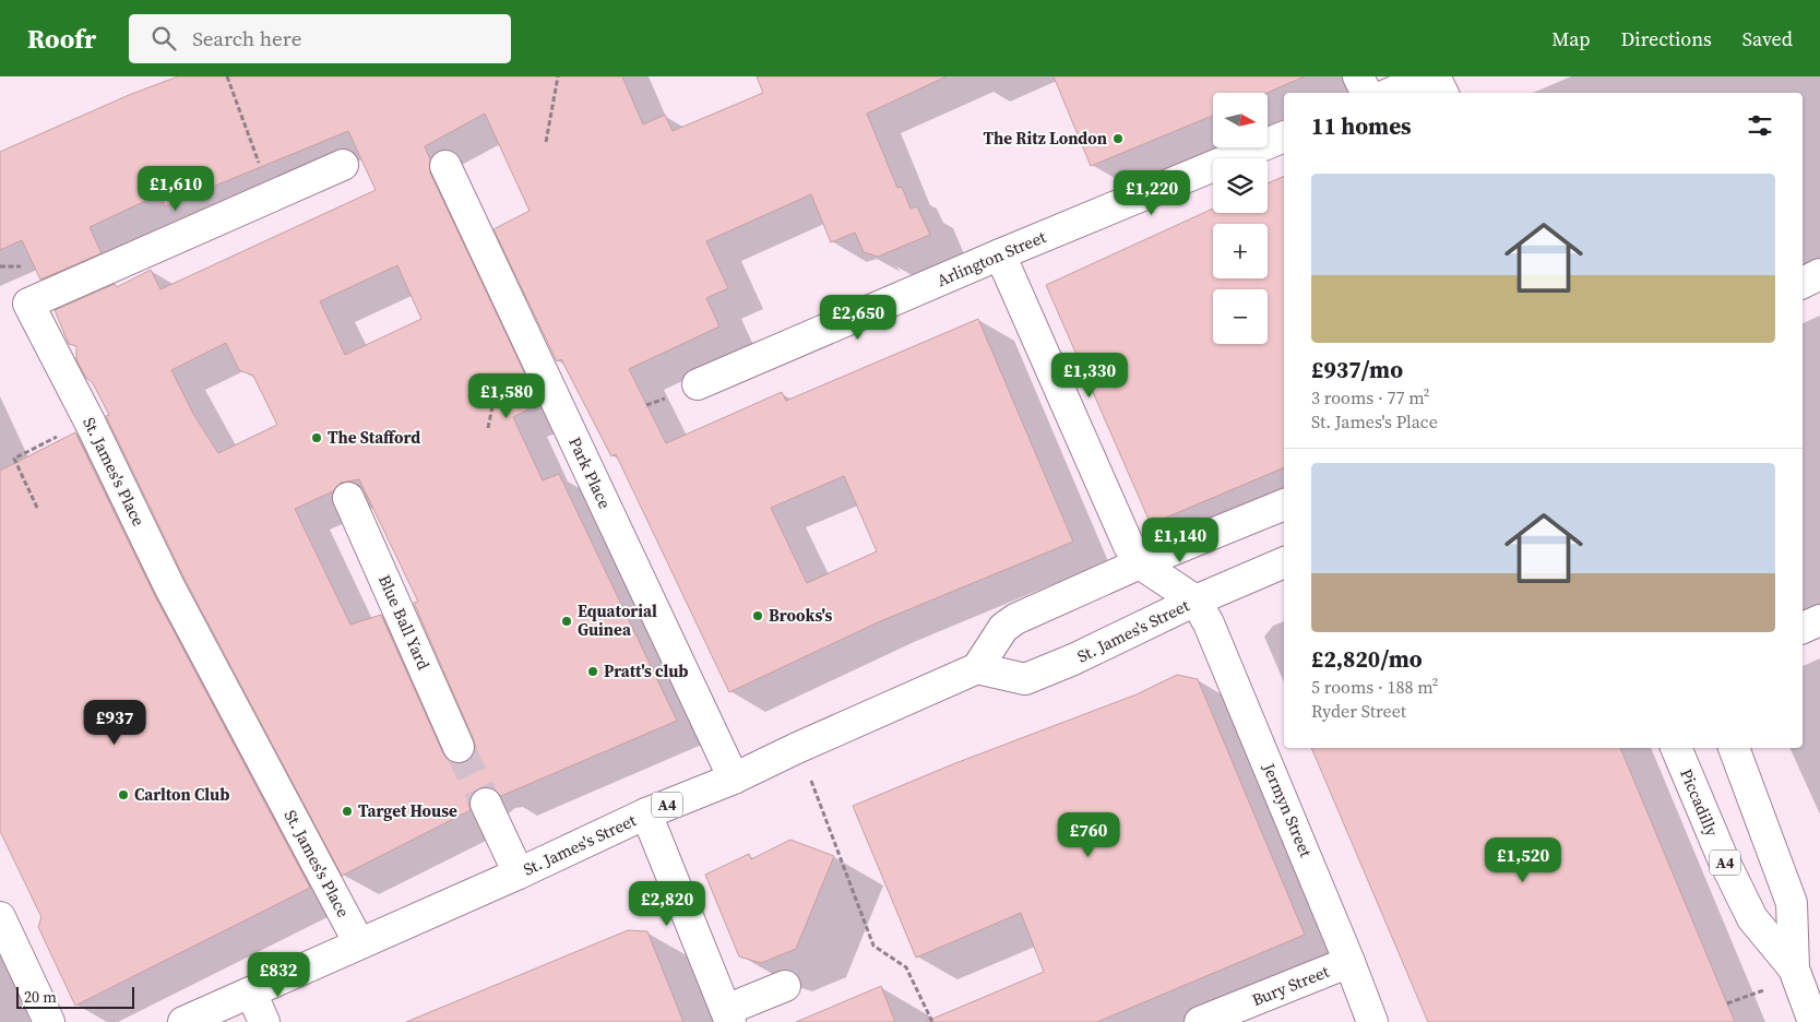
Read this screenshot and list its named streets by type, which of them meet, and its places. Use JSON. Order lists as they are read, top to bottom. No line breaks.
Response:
{"streets":{"street":["Arlington Street","St. James's Place","Park Place","Blue Ball Yard","St. James's Street","Piccadilly","A4","Jermyn Street","Bury Street"]},"crossings":[["St. James's Place","St. James's Street"],["Park Place","St. James's Street"],["St. James's Street","Jermyn Street"],["Jermyn Street","Bury Street"]],"places":["The Ritz London","The Stafford","Brooks's","Equatorial Guinea","Pratt's club","Carlton Club","Target House"],"scale_bar":"20 m","north":"right","page":{"header":"Roofr","search":"Search here","nav":["Map","Directions","Saved"],"map_buttons":["+","−"],"heading":"11 homes","list":[{"name":"£937/mo","note":"3 rooms · 77 m² · St. James's Place"},{"name":"£2,820/mo","note":"5 rooms · 188 m² · Ryder Street"}],"price":["£1,610","£1,220","£2,650","£1,330","£1,580","£1,140","£937","£760","£1,520","£2,820","£832"],"scale":"20 m"}}
